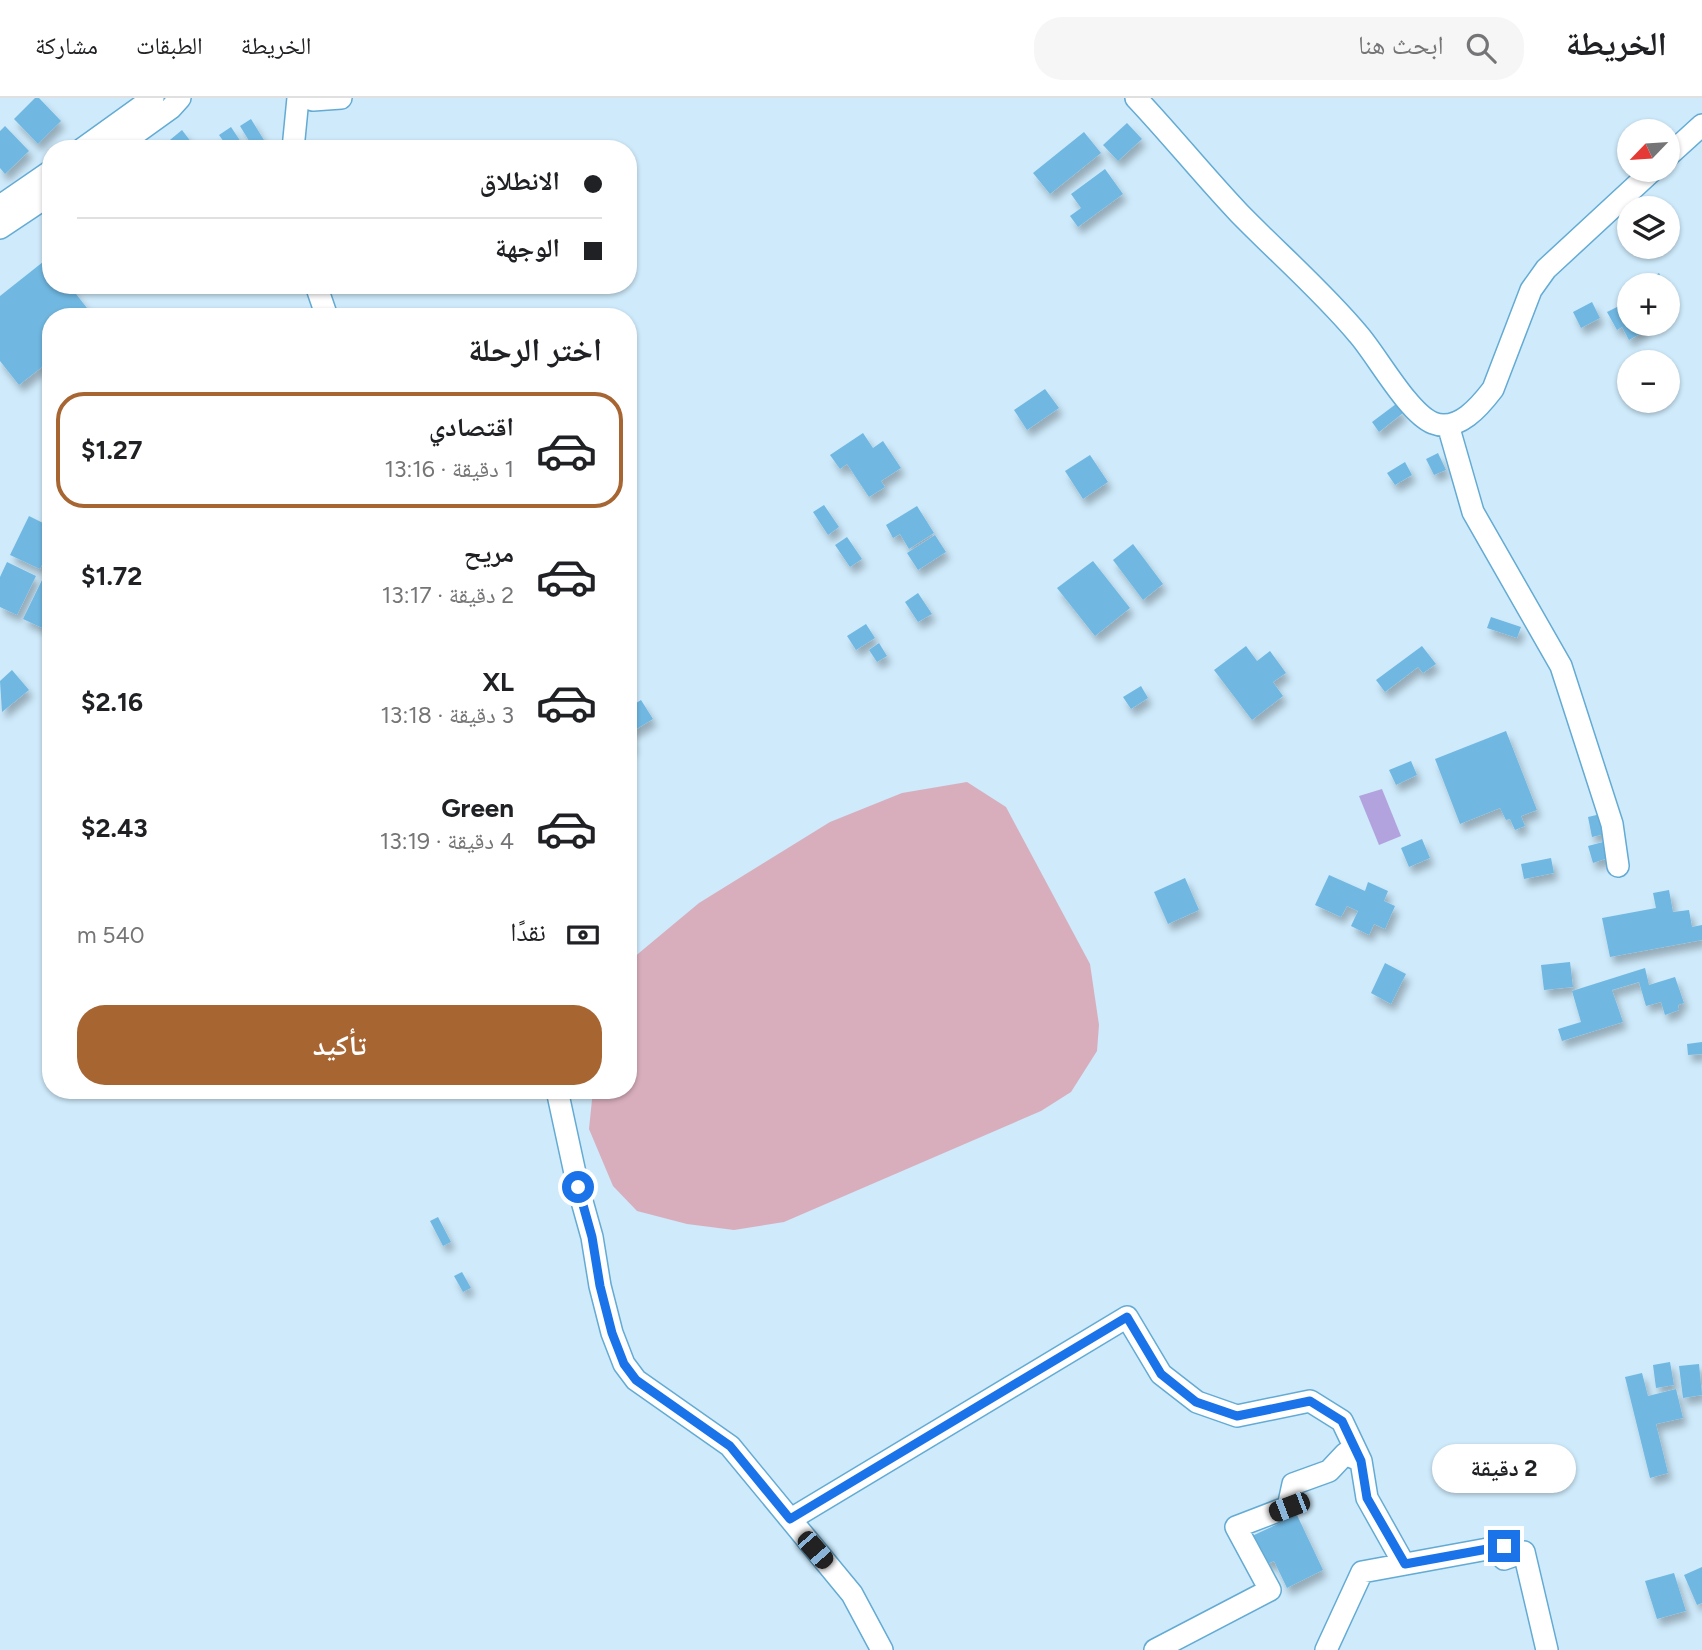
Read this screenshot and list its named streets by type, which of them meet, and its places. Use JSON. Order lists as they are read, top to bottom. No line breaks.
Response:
{"north":"bottom left","page":{"header":"الخريطة","search":"ابحث هنا","nav":["الخريطة","الطبقات","مشاركة"],"map_buttons":["+","−"],"banner":["الانطلاق","الوجهة"],"heading":"اختر الرحلة","list":[{"name":"اقتصادي","note":"1 دقيقة · 13:16","value":"$1.27"},{"name":"مريح","note":"2 دقيقة · 13:17","value":"$1.72"},{"name":"XL","note":"3 دقيقة · 13:18","value":"$2.16"},{"name":"Green","note":"4 دقيقة · 13:19","value":"$2.43"}],"pay":["نقدًا","540 m"],"buttons":"تأكيد","bubble":"2 دقيقة"}}
